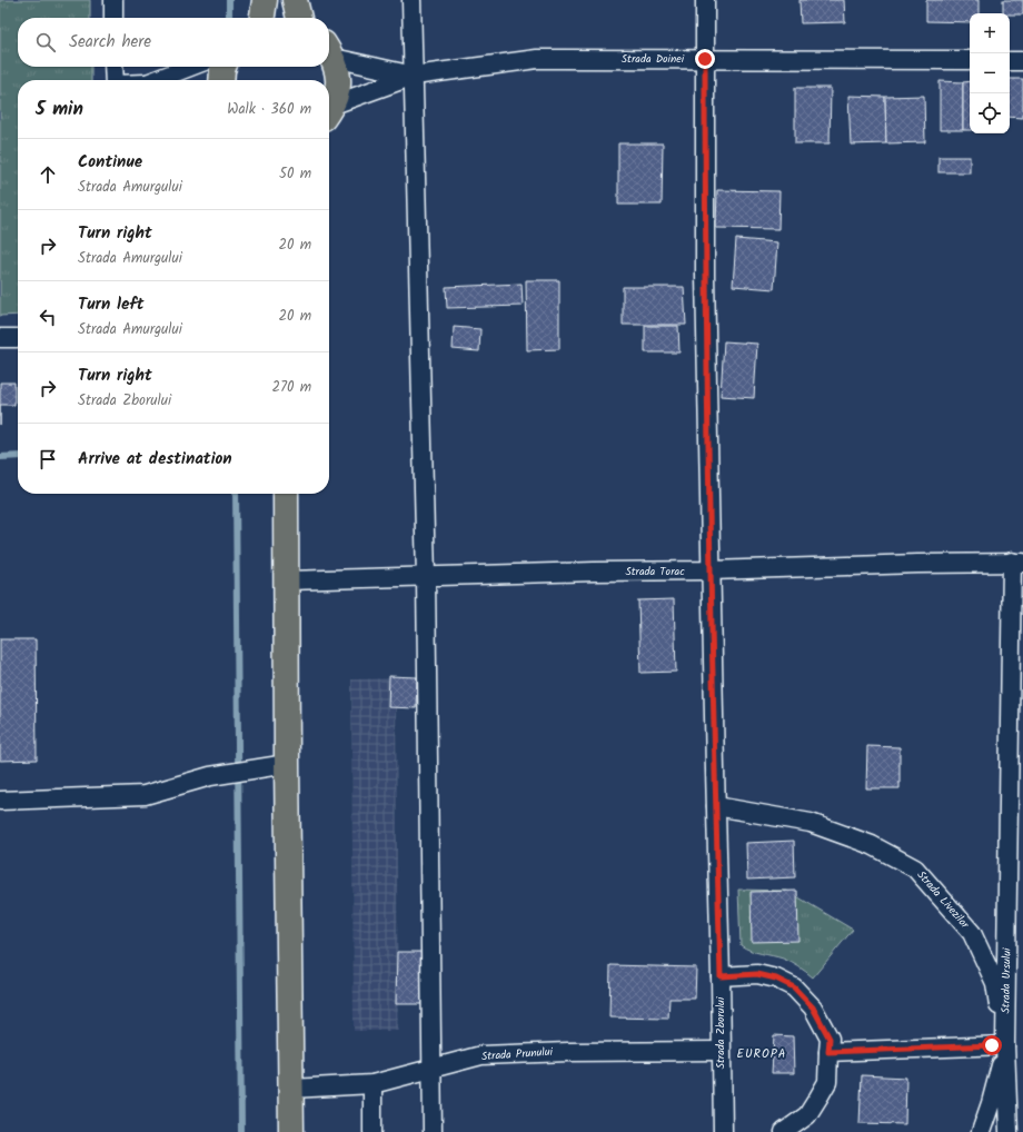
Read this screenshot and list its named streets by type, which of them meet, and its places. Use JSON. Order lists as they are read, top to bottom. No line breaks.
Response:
{"streets":{"street":["Strada Doinei","Strada Torac","Strada Livezilor","Strada Ursului","Strada Zborului","Strada Prunului"]},"crossings":[["Strada Doinei","Strada Zborului"],["Strada Torac","Strada Ursului"],["Strada Torac","Strada Zborului"],["Strada Livezilor","Strada Ursului"],["Strada Livezilor","Strada Zborului"],["Strada Zborului","Strada Prunului"]],"districts":["EUROPA"],"page":{"map_buttons":["+","−"],"search":"Search here","heading":["5 min","Walk · 360 m"],"list":[["Continue","Strada Amurgului","50 m"],["Turn right","Strada Amurgului","20 m"],["Turn left","Strada Amurgului","20 m"],["Turn right","Strada Zborului","270 m"],"Arrive at destination"]}}
